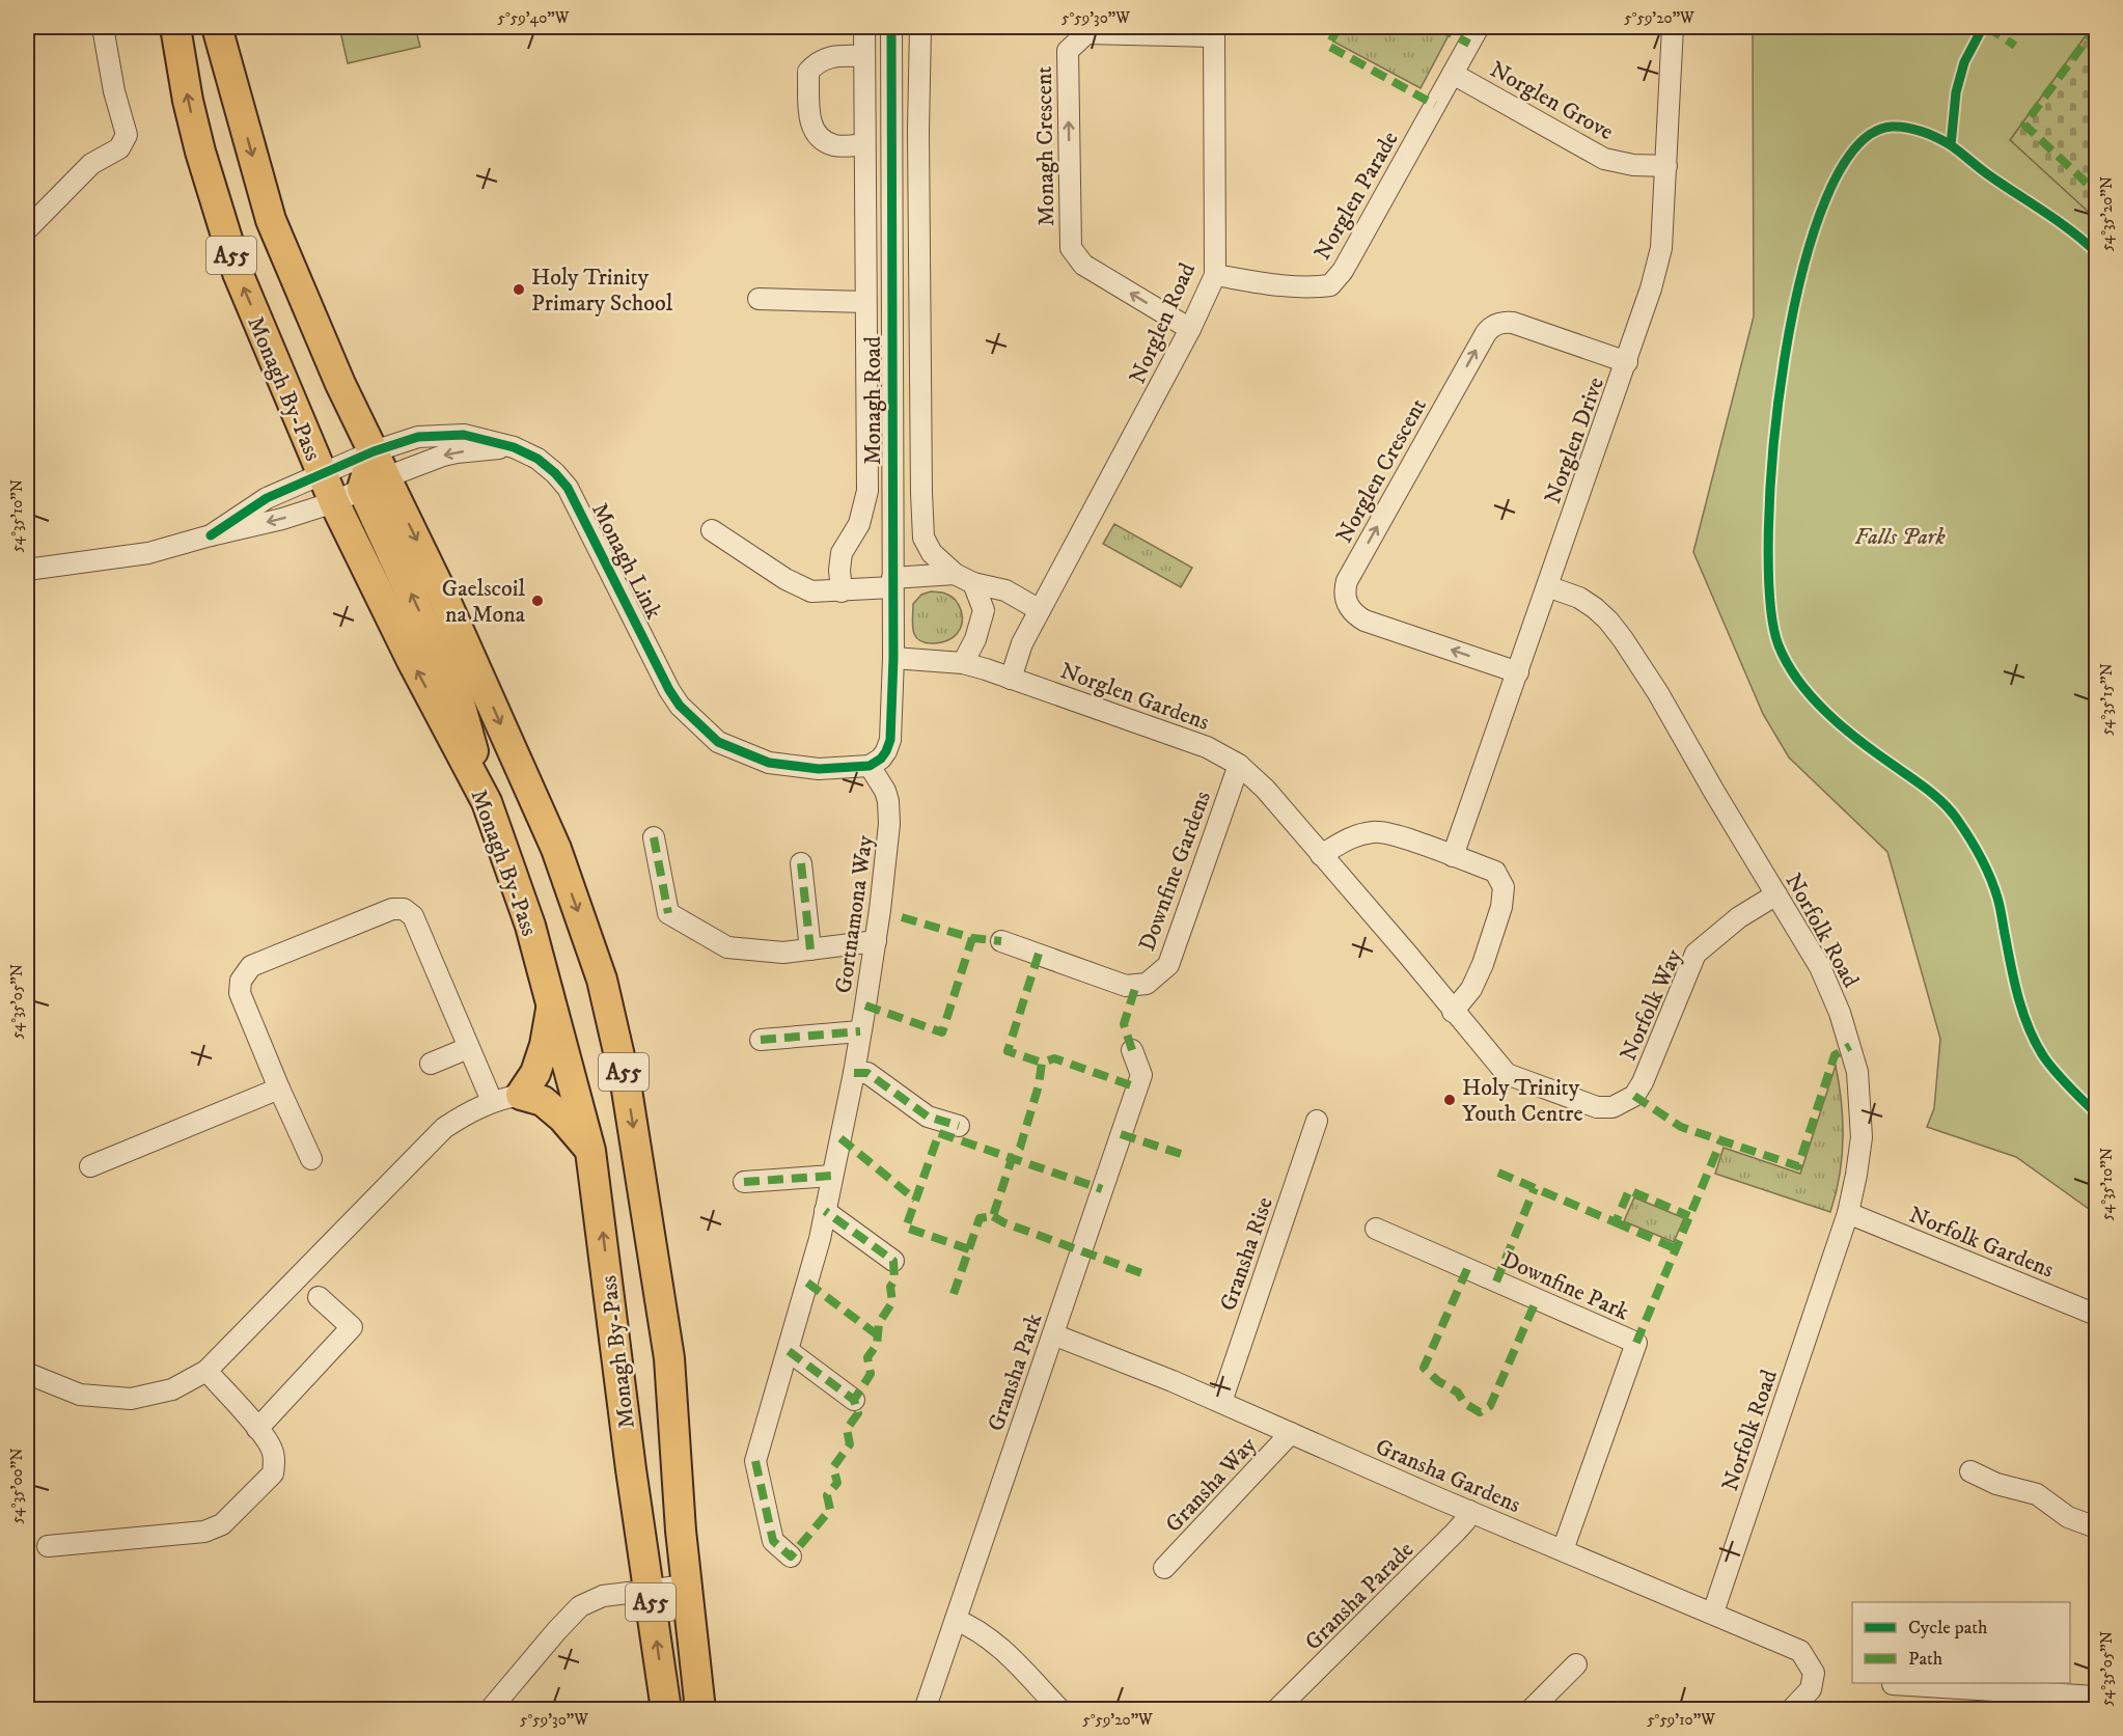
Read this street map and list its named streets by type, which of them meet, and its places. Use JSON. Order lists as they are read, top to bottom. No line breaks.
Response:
{"streets":{"highway":["A55","Monagh By-Pass"],"street":["Norglen Grove","Monagh Crescent","Norglen Parade","Norglen Road","Monagh Road","Norglen Drive","Norglen Crescent","Monagh Link","Norglen Gardens","Downfine Gardens","Gortnamona Way","Norfolk Road","Norfolk Way","Norfolk Gardens","Gransha Rise","Downfine Park","Gransha Park","Gransha Gardens","Gransha Way","Gransha Parade"]},"crossings":[["Norglen Grove","Norglen Parade"],["Norglen Grove","Norglen Drive"],["Monagh Crescent","Norglen Road"],["Norglen Parade","Norglen Road"],["Norglen Road","Norglen Gardens"],["Monagh By-Pass","Monagh Link"],["Monagh Road","Monagh Link"],["Monagh Road","Norglen Gardens"],["Monagh Road","Gortnamona Way"],["Norglen Drive","Norglen Crescent"],["Norglen Drive","Norfolk Road"],["Monagh Link","Gortnamona Way"],["Norglen Gardens","Downfine Gardens"],["Norglen Gardens","Norfolk Way"],["Norfolk Road","Norfolk Way"],["Norfolk Road","Norfolk Gardens"],["Norfolk Road","Gransha Gardens"],["Gransha Rise","Gransha Gardens"],["Downfine Park","Gransha Gardens"],["Gransha Park","Gransha Gardens"],["Gransha Gardens","Gransha Way"],["Gransha Gardens","Gransha Parade"]],"parks":["Falls Park"],"places":["Holy Trinity Primary School","Gaelscoil na Mona","Holy Trinity Youth Centre"],"legend":["Cycle path","Path"],"coordinates":["5°59'40\"W","5°59'30\"W","5°59'20\"W","54°35'20\"N","54°35'10\"N","54°35'15\"N","54°35'05\"N","54°35'00\"N","5°59'10\"W"]}
